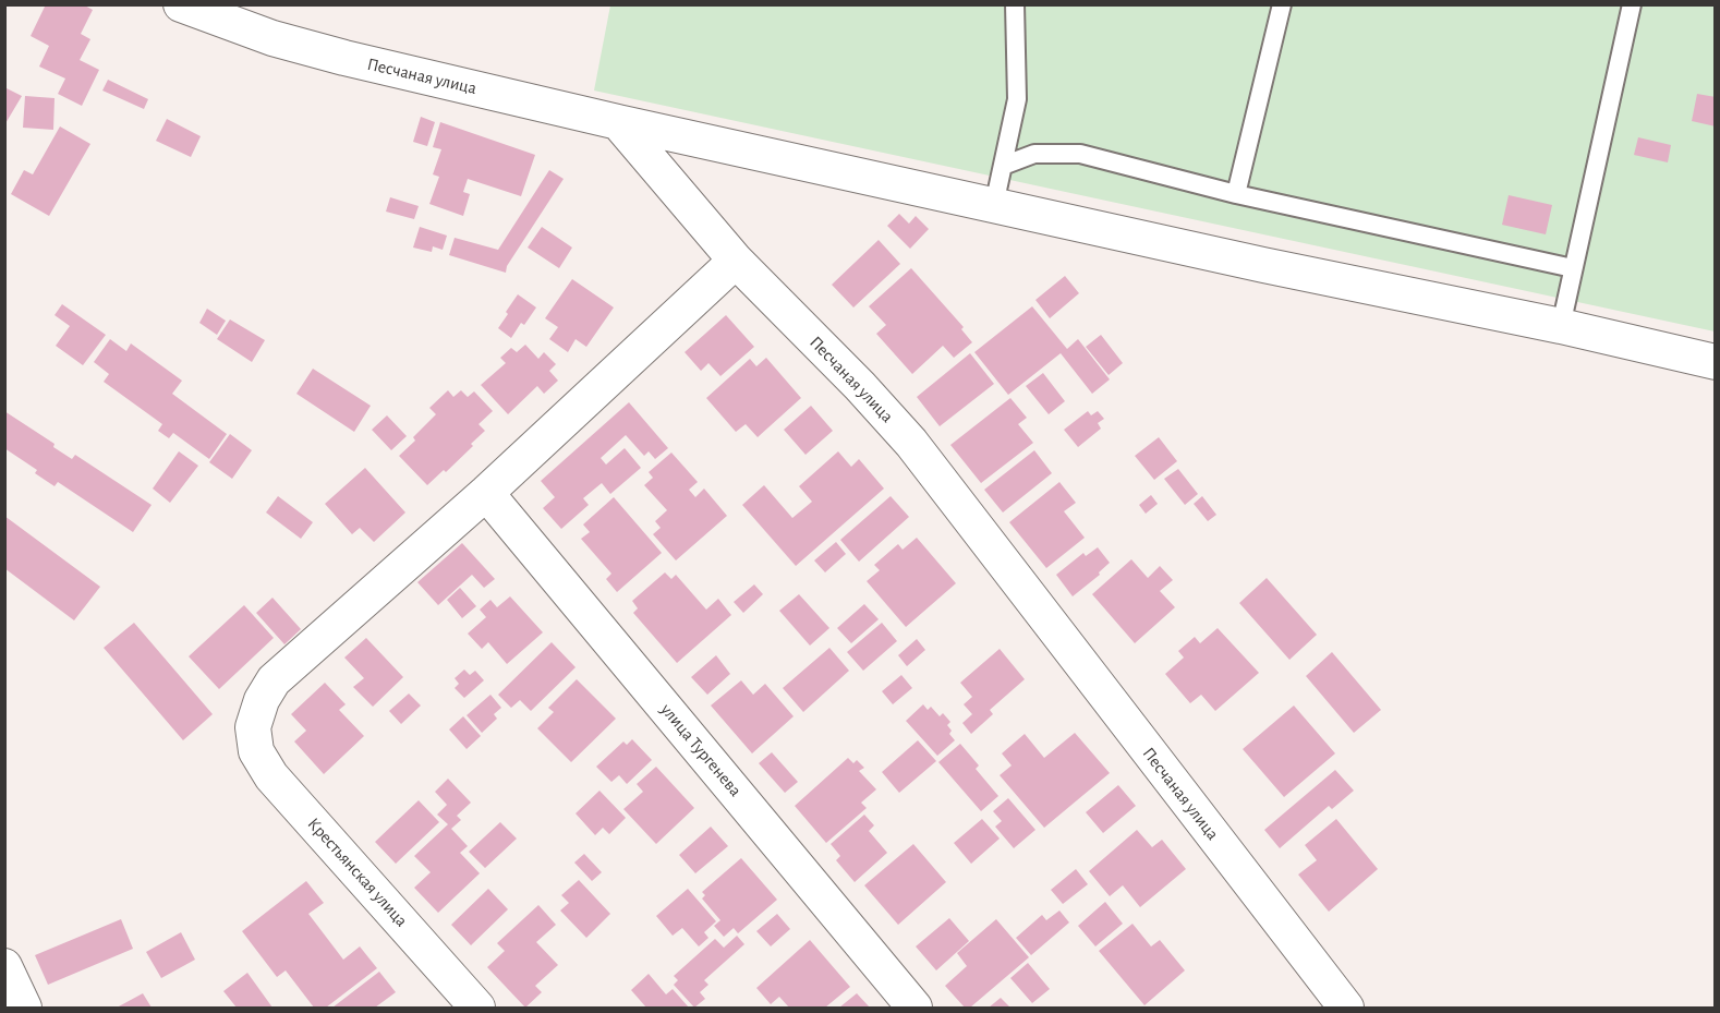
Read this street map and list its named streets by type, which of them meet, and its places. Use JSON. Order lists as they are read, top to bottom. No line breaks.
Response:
{"streets":{"street":["Песчаная улица","улица Тургенева","Крестьянская улица"]},"crossings":[["улица Тургенева","Крестьянская улица"]]}
